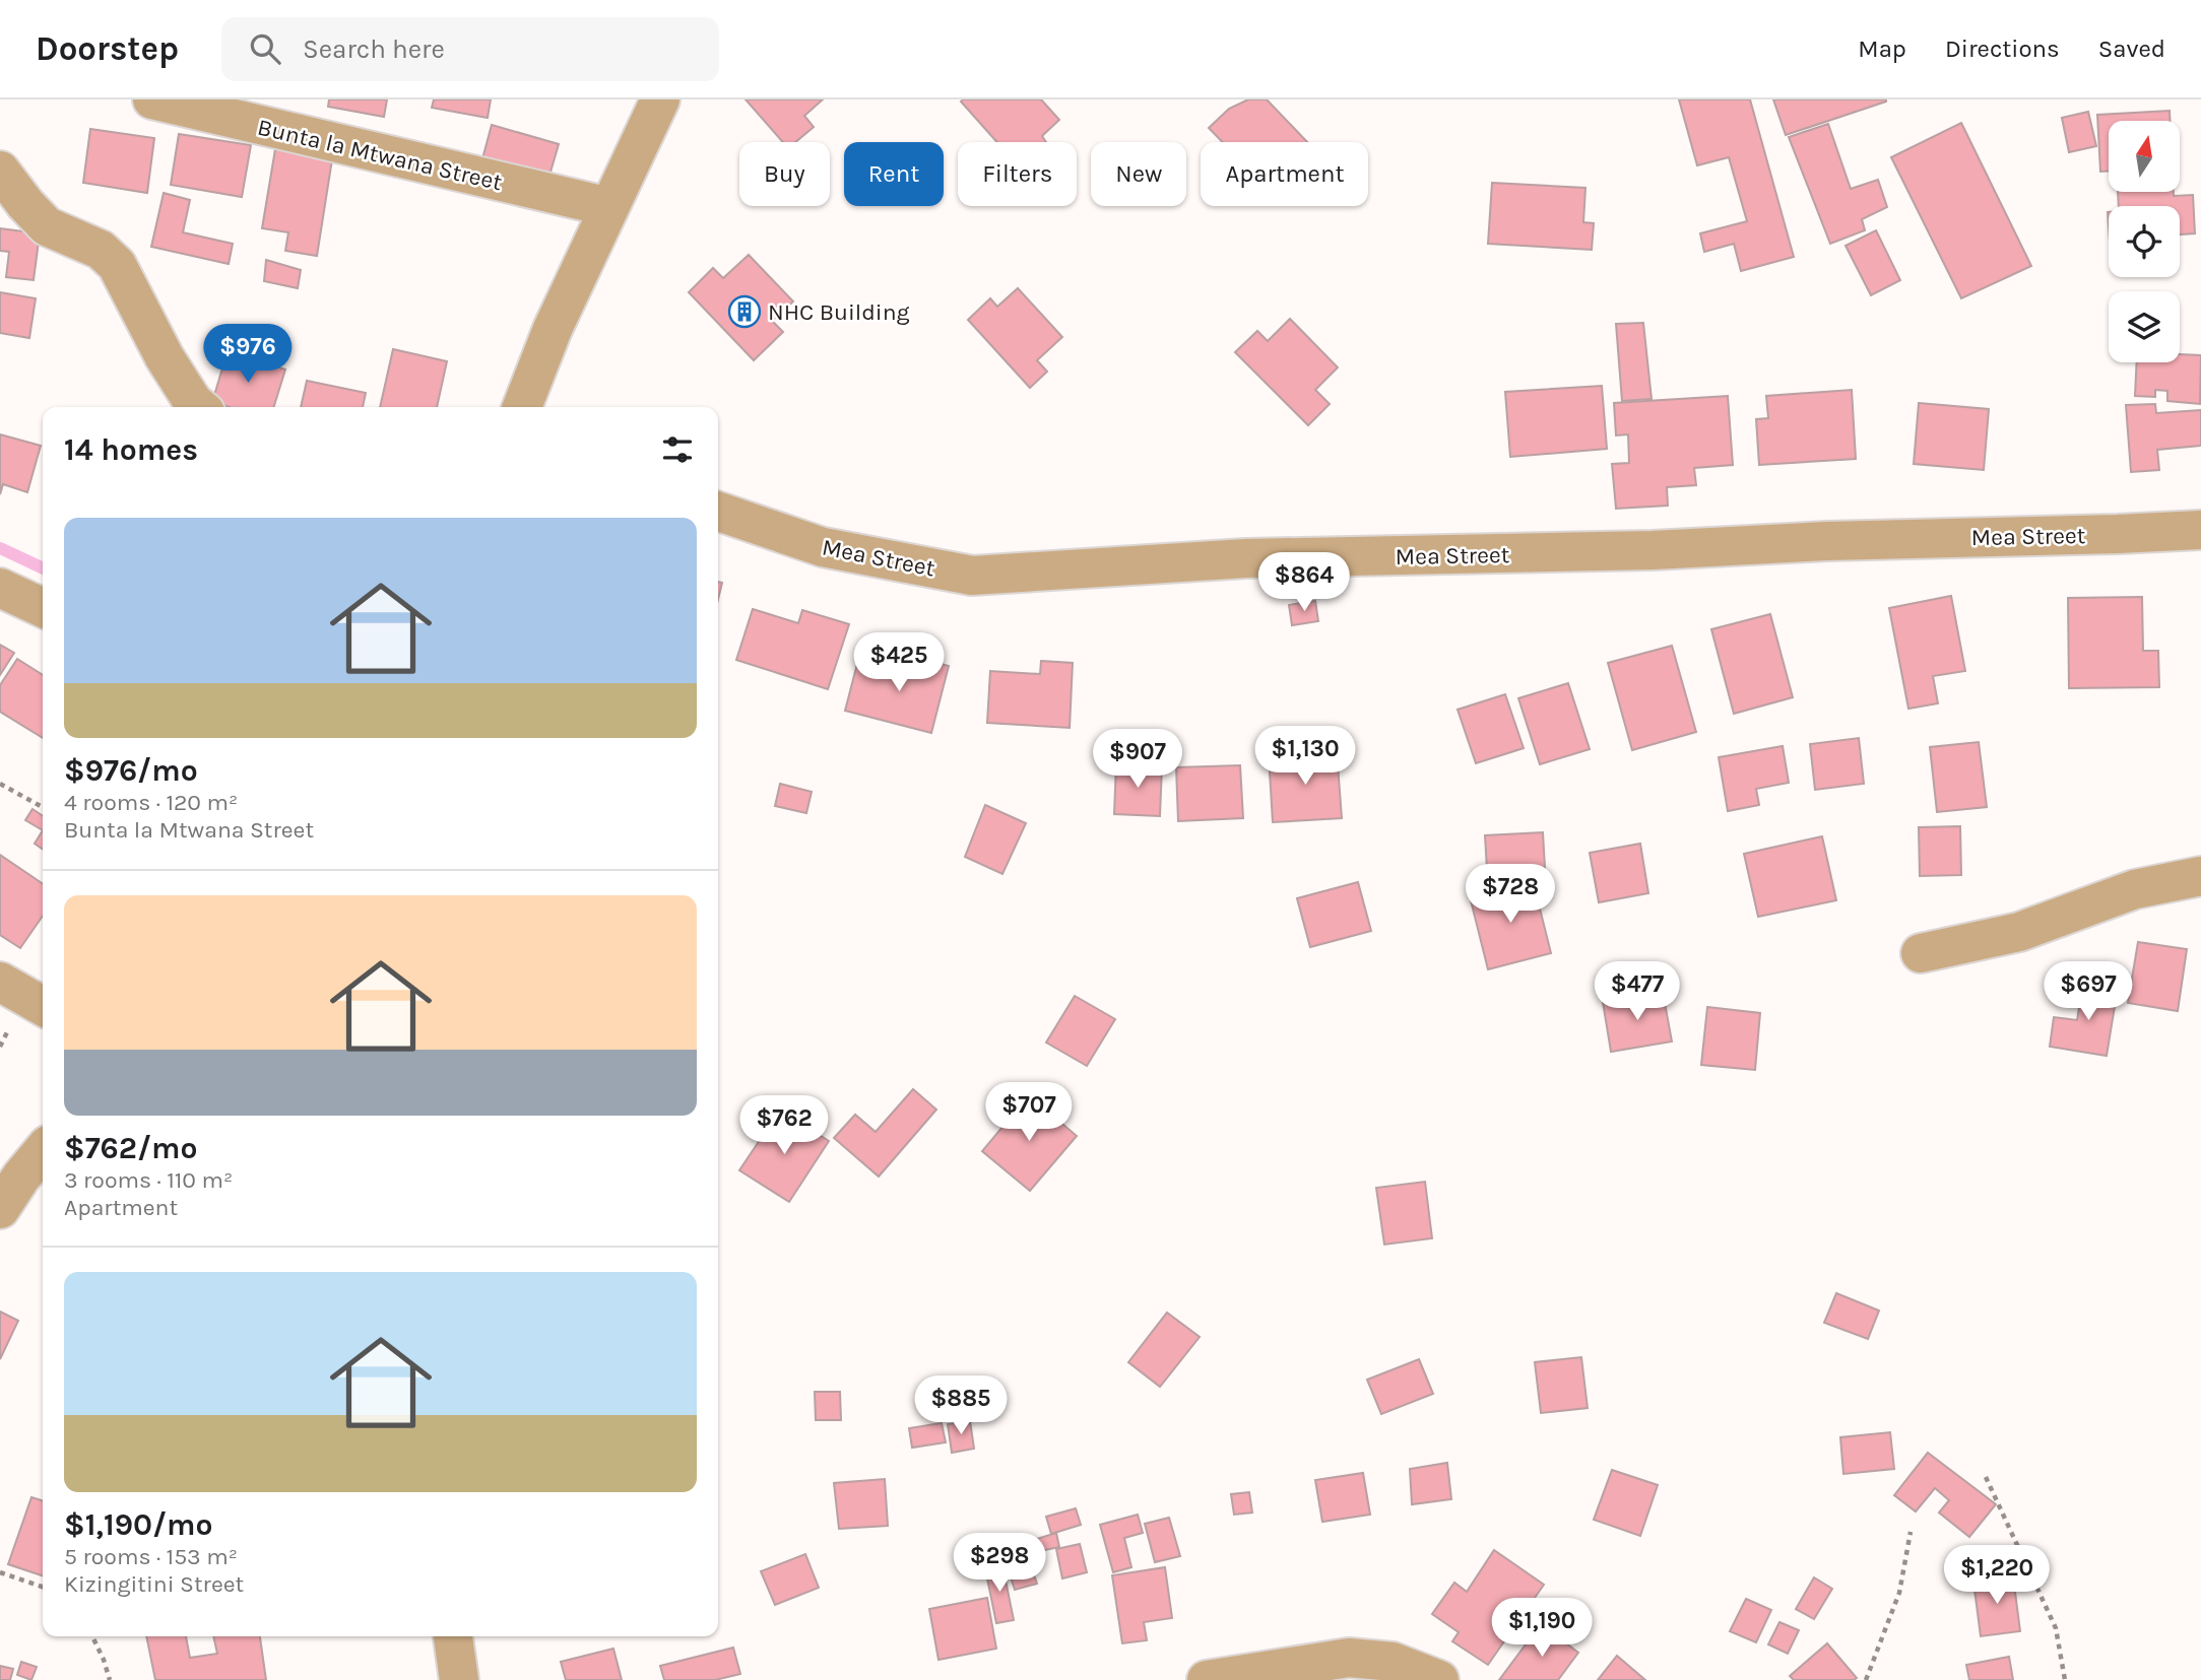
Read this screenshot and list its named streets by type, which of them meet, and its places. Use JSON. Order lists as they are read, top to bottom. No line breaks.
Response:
{"streets":{"street":["Bunta la Mtwana Street","Mea Street"]},"places":{"building":["NHC Building"]},"north":"top","page":{"header":"Doorstep","search":"Search here","nav":["Map","Directions","Saved"],"chip":["Buy","Rent","Filters","New","Apartment"],"price":["$976","$864","$425","$1,130","$907","$728","$477","$697","$707","$762","$885","$298","$1,220","$1,190"],"heading":"14 homes","list":[{"name":"$976/mo","note":"4 rooms · 120 m² · Bunta la Mtwana Street"},{"name":"$762/mo","note":"3 rooms · 110 m² · Apartment"},{"name":"$1,190/mo","note":"5 rooms · 153 m² · Kizingitini Street"}]}}
